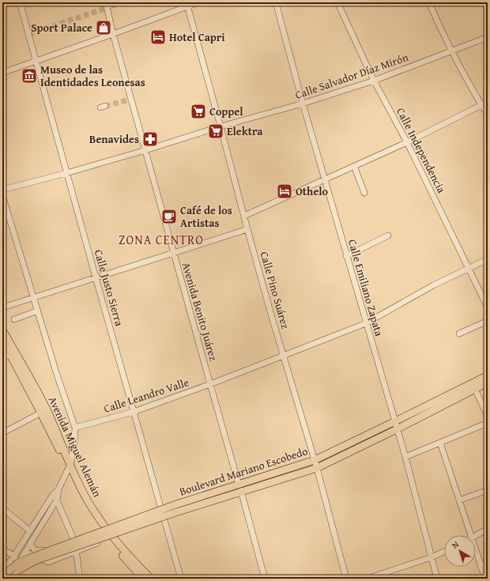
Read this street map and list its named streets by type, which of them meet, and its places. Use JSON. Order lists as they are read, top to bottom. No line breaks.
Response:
{"streets":{"main road":["Avenida Miguel Alemán","Boulevard Mariano Escobedo"],"street":["Calle Salvador Díaz Mirón","Calle Independencia","Calle Justo Sierra","Calle Emiliano Zapata","Calle Pino Suárez","Avenida Benito Juárez","Calle Leandro Valle"]},"crossings":[["Calle Salvador Díaz Mirón","Calle Independencia"],["Calle Salvador Díaz Mirón","Calle Justo Sierra"],["Calle Salvador Díaz Mirón","Calle Emiliano Zapata"],["Calle Salvador Díaz Mirón","Calle Pino Suárez"],["Calle Salvador Díaz Mirón","Avenida Benito Juárez"],["Calle Independencia","Calle Leandro Valle"],["Calle Justo Sierra","Calle Leandro Valle"],["Calle Emiliano Zapata","Calle Leandro Valle"],["Calle Emiliano Zapata","Boulevard Mariano Escobedo"],["Calle Pino Suárez","Calle Leandro Valle"],["Calle Pino Suárez","Boulevard Mariano Escobedo"],["Avenida Benito Juárez","Calle Leandro Valle"],["Avenida Benito Juárez","Boulevard Mariano Escobedo"]],"districts":["ZONA CENTRO"],"places":{"shop":["Sport Palace"],"hotel":["Hotel Capri","Othelo"],"museum":["Museo de las Identidades Leonesas"],"supermarket":["Coppel","Elektra"],"pharmacy":["Benavides"],"cafe":["Café de los Artistas"]},"north":"top left"}
